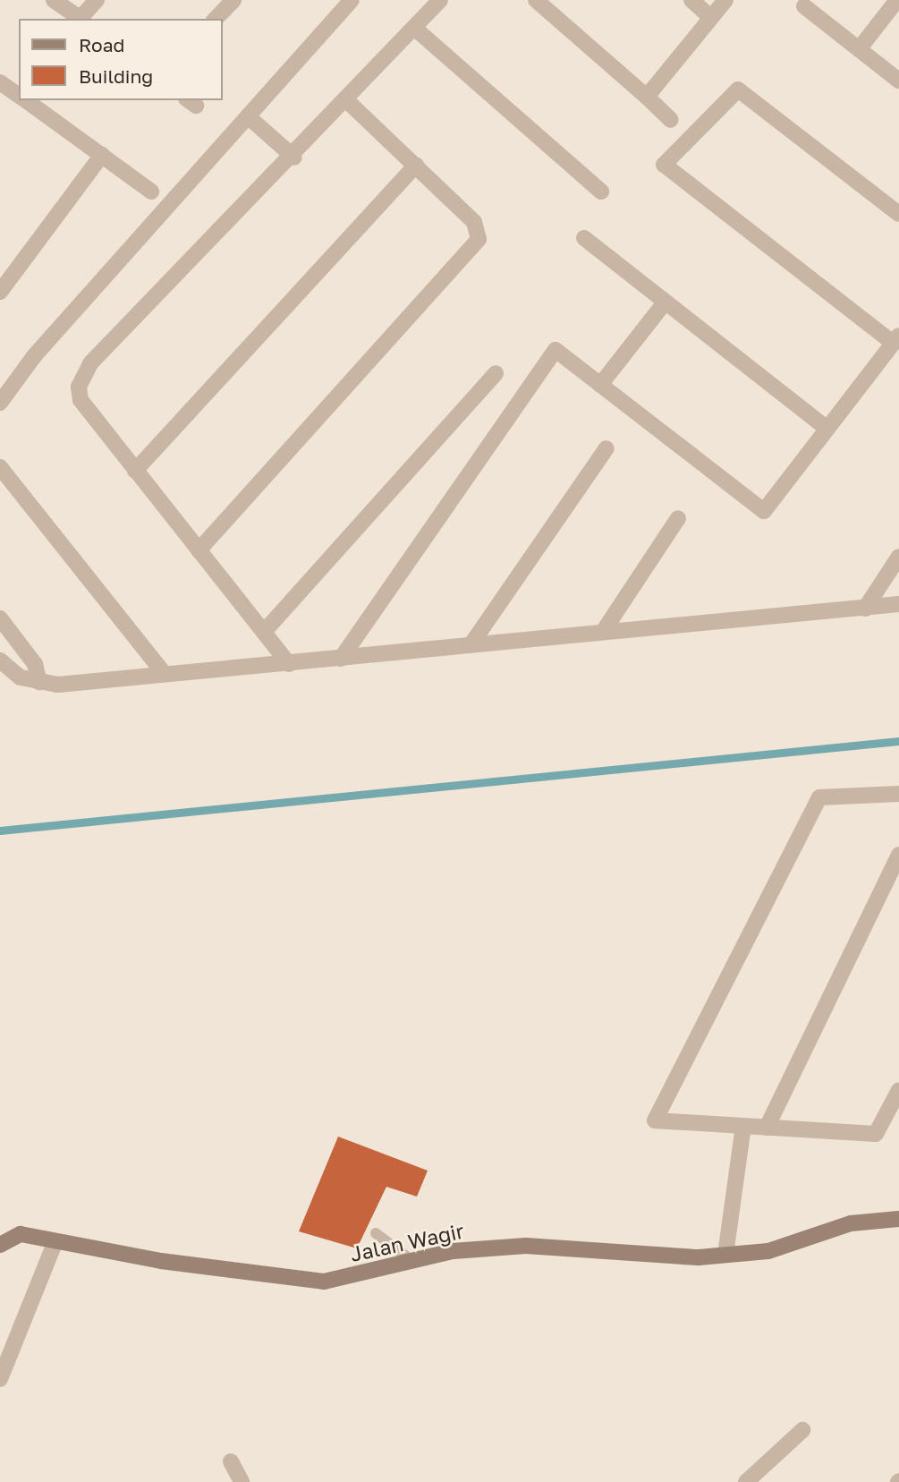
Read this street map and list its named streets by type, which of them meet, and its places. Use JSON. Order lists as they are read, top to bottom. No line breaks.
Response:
{"streets":{"street":["Jalan Wagir"]},"legend":["Road","Building"]}
